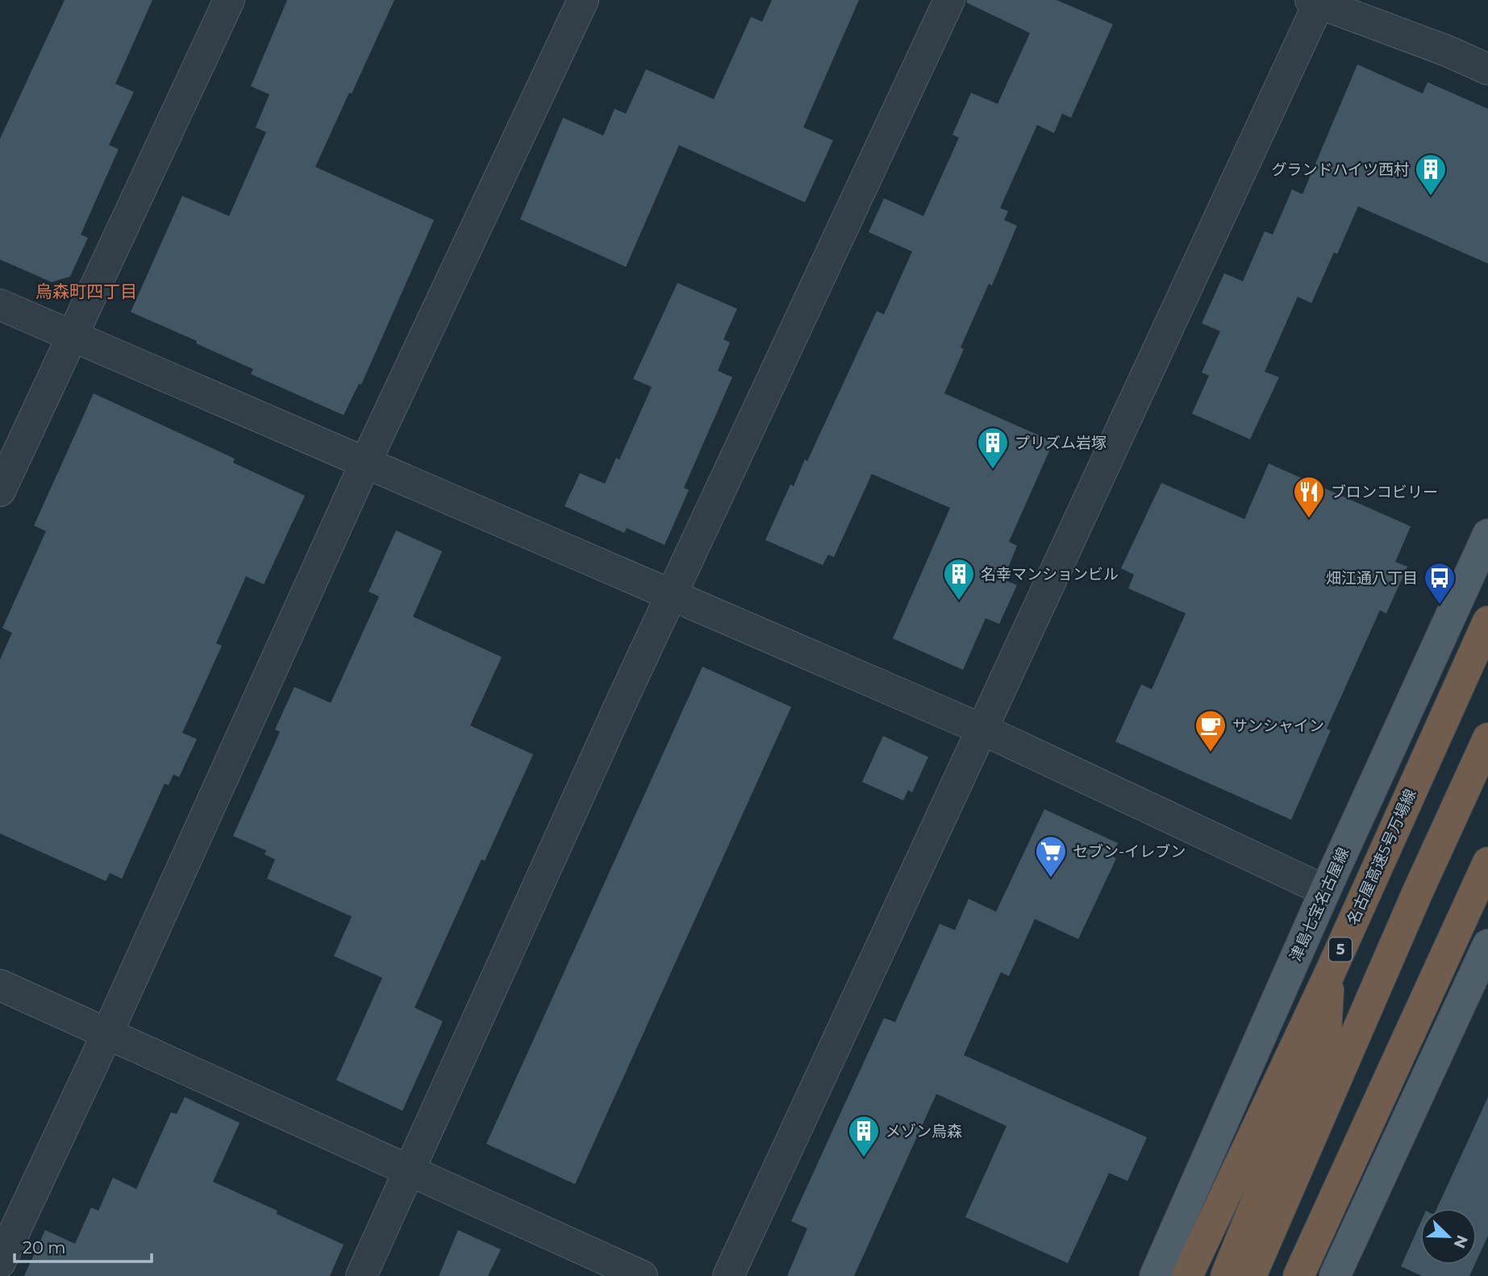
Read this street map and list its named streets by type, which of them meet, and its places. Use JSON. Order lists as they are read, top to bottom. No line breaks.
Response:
{"streets":{"highway":["名古屋高速5号万場線","5"],"main road":["津島七宝名古屋線"]},"districts":["烏森町四丁目"],"places":{"building":["グランドハイツ西村","プリズム岩塚","名幸マンションビル","メゾン烏森"],"restaurant":["ブロンコビリー"],"bus stop":["畑江通八丁目"],"cafe":["サンシャイン"],"supermarket":["セブン-イレブン"]},"scale_bar":"20 m","north":"bottom right"}
